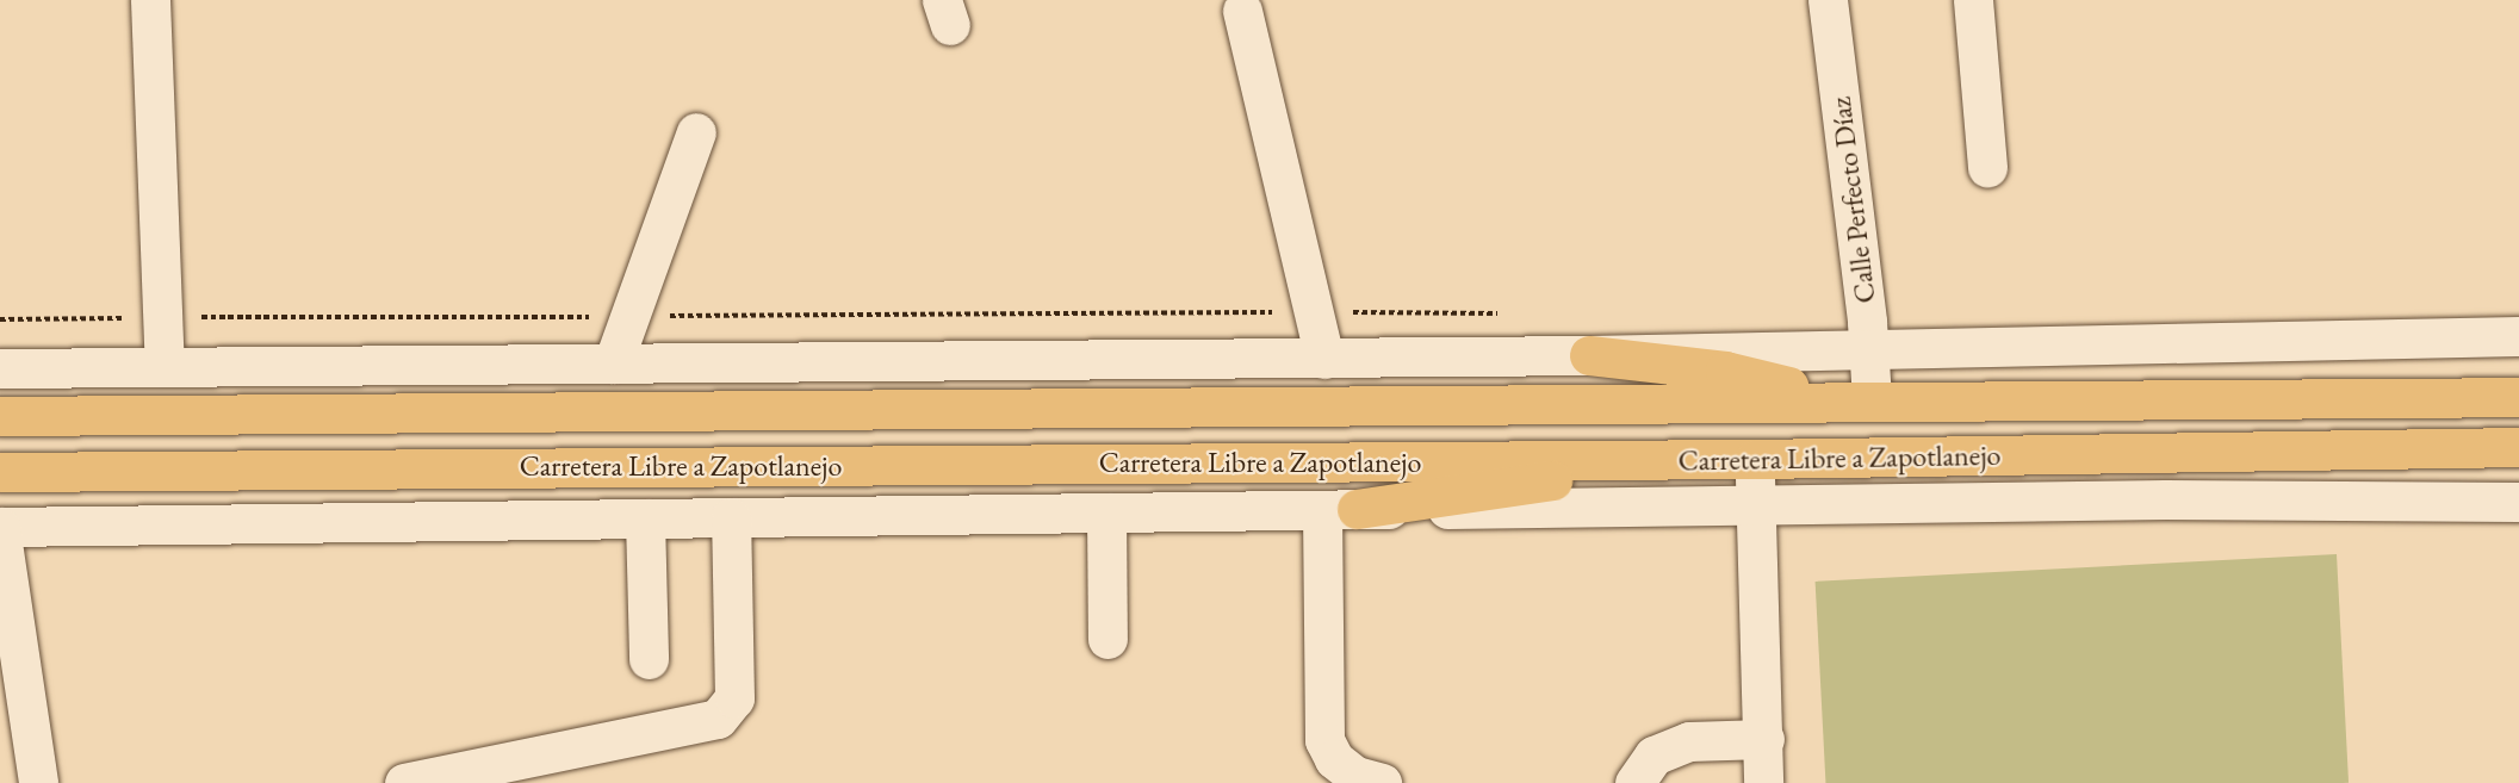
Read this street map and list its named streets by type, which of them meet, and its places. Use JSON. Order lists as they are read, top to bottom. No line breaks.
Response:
{"streets":{"main road":["Carretera Libre a Zapotlanejo"],"street":["Calle Perfecto Díaz"]},"crossings":[["Calle Perfecto Díaz","Carretera Libre a Zapotlanejo"]]}
